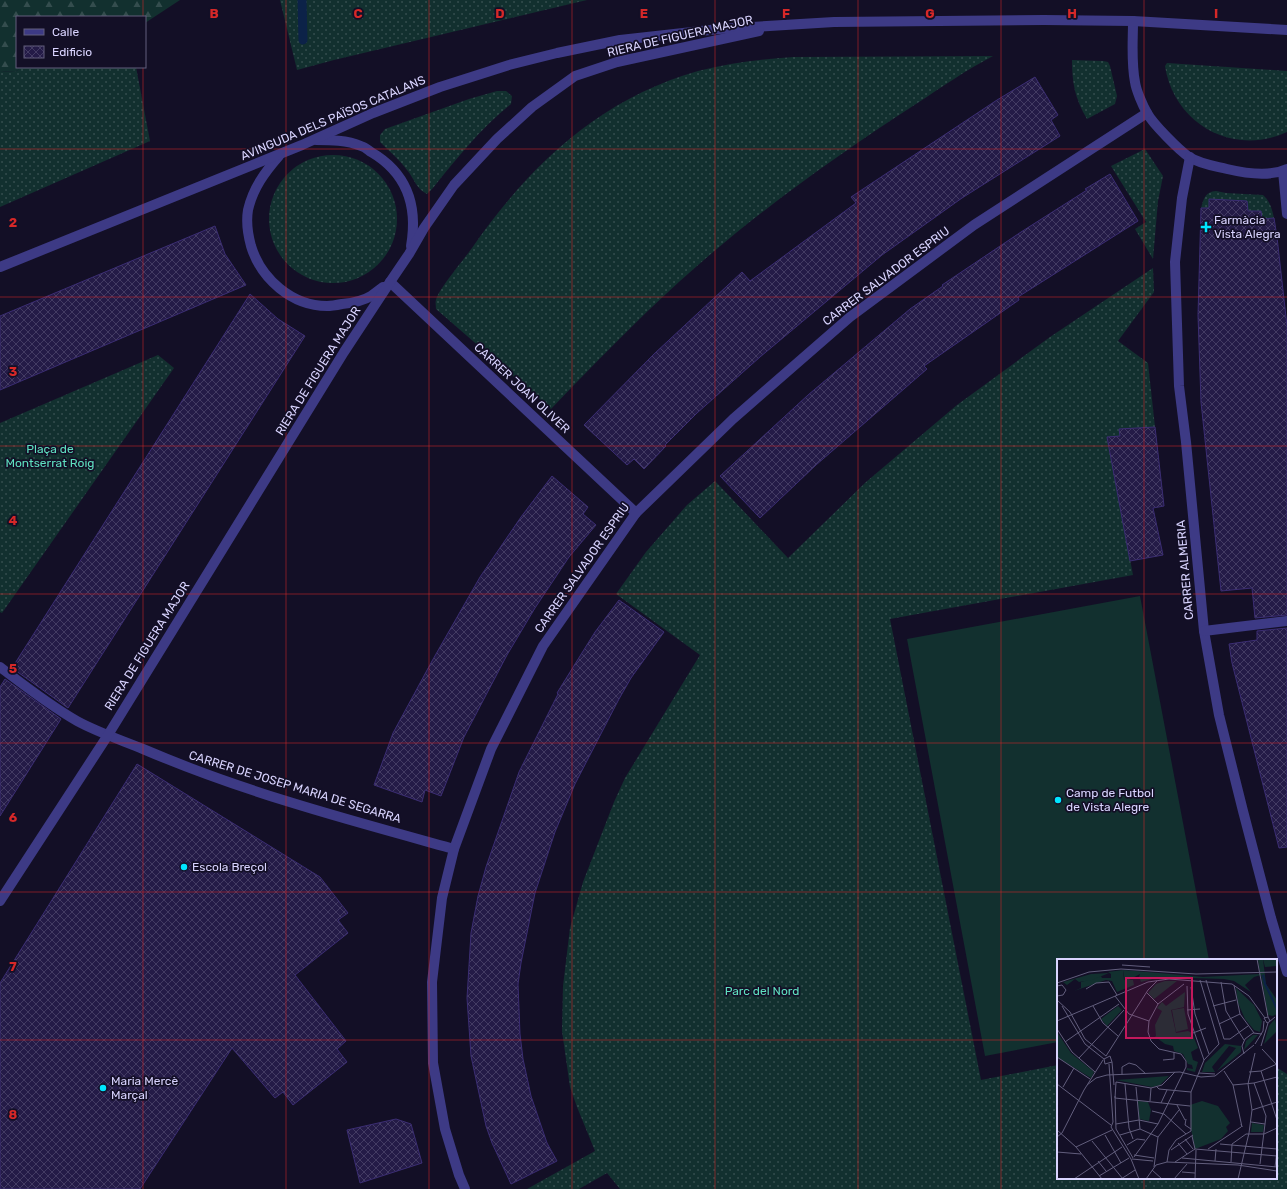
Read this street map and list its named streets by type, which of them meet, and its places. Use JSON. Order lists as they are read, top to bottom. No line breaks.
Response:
{"streets":{"street":["RIERA DE FIGUERA MAJOR","AVINGUDA DELS PAÏSOS CATALANS","CARRER SALVADOR ESPRIU","CARRER JOAN OLIVER","CARRER ALMERIA","CARRER DE JOSEP MARIA DE SEGARRA"]},"crossings":[["RIERA DE FIGUERA MAJOR","AVINGUDA DELS PAÏSOS CATALANS"],["RIERA DE FIGUERA MAJOR","CARRER JOAN OLIVER"],["RIERA DE FIGUERA MAJOR","CARRER DE JOSEP MARIA DE SEGARRA"],["CARRER SALVADOR ESPRIU","CARRER JOAN OLIVER"],["CARRER SALVADOR ESPRIU","CARRER DE JOSEP MARIA DE SEGARRA"]],"parks":["Plaça de Montserrat Roig","Parc del Nord"],"places":{"health":["Farmàcia Vista Alegra"],"other":["Camp de Futbol de Vista Alegre","Escola Breçol","Maria Mercè Marçal"]},"legend":["Calle","Edificio"],"grid":{"columns":["B","C","D","E","F","G","H","I"],"rows":["2","3","4","5","6","7","8"]}}
